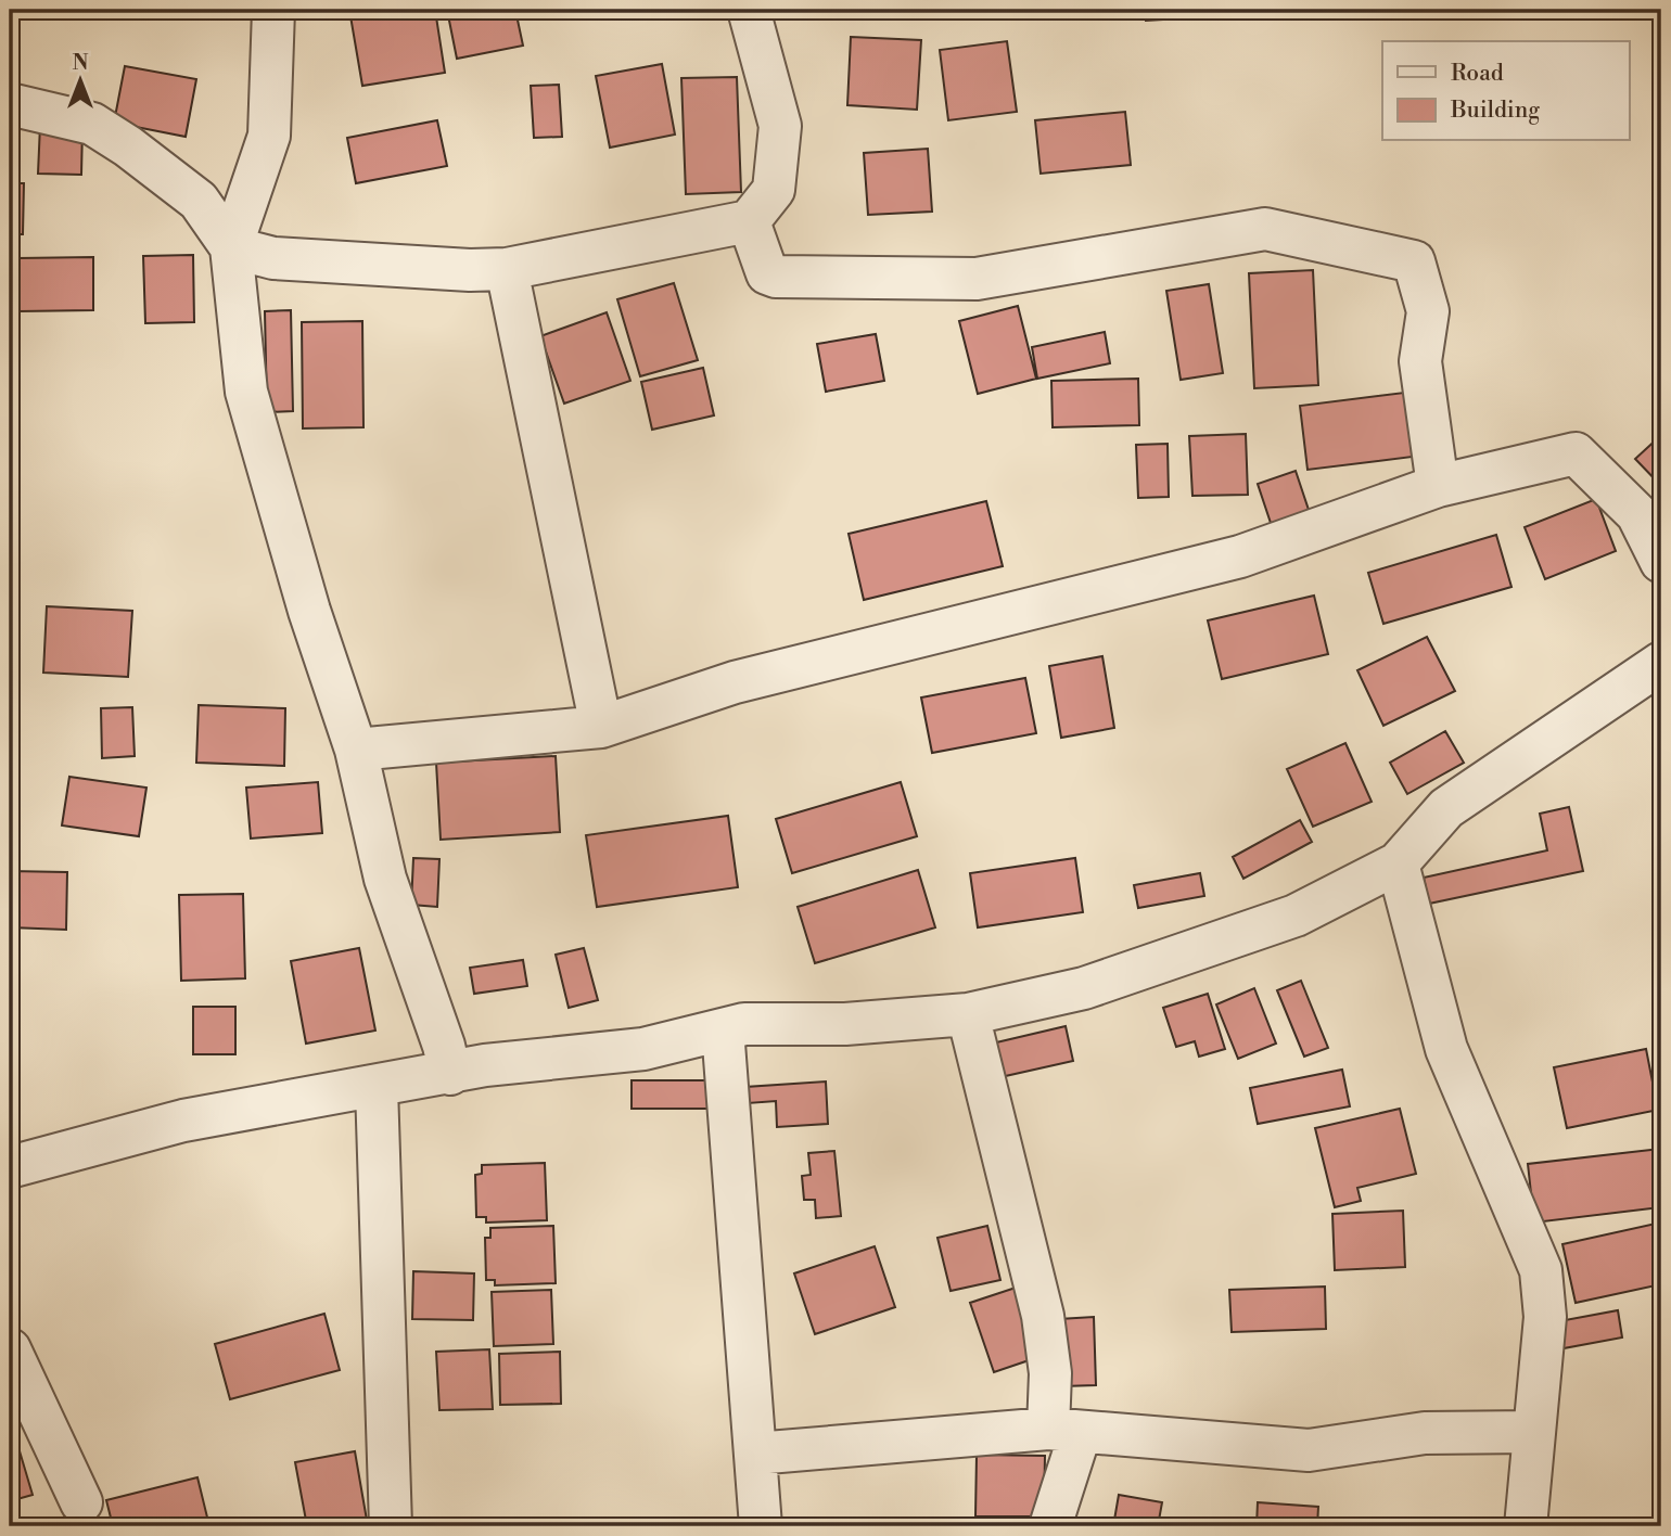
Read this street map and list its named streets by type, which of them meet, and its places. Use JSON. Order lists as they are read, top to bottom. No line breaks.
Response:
{"legend":["Road","Building"],"north":"top"}
